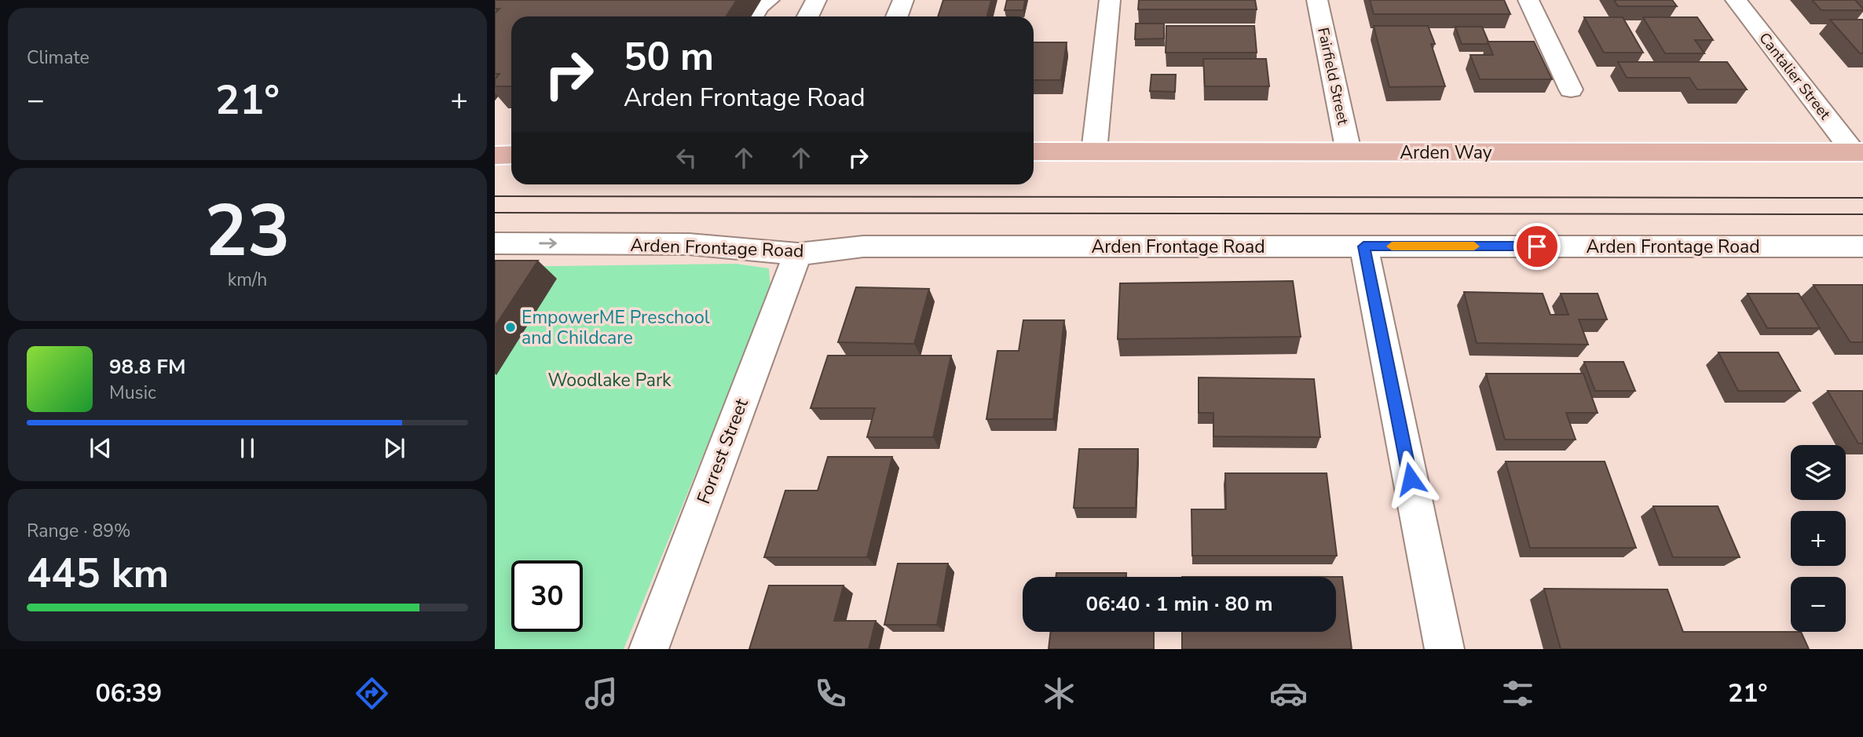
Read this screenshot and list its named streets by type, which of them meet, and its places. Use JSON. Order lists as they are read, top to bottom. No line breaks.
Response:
{"streets":{"main road":["Arden Way"],"street":["Fairfield Street","Cantalier Street","Arden Frontage Road","Forrest Street"]},"crossings":[["Fairfield Street","Arden Way"],["Cantalier Street","Arden Way"],["Arden Frontage Road","Forrest Street"]],"parks":["Woodlake Park"],"places":["EmpowerME Preschool and Childcare"],"page":{"tile":["Climate",["23","km/h"],["Range · 89%","445 km"]],"turn":["50 m","Arden Frontage Road"],"heat":["−","21°","+"],"song":["98.8 FM","Music"],"map_buttons":["+","−"],"limit":"30","trip":"06:40 · 1 min · 80 m","tabs":["06:39","21°"]}}
